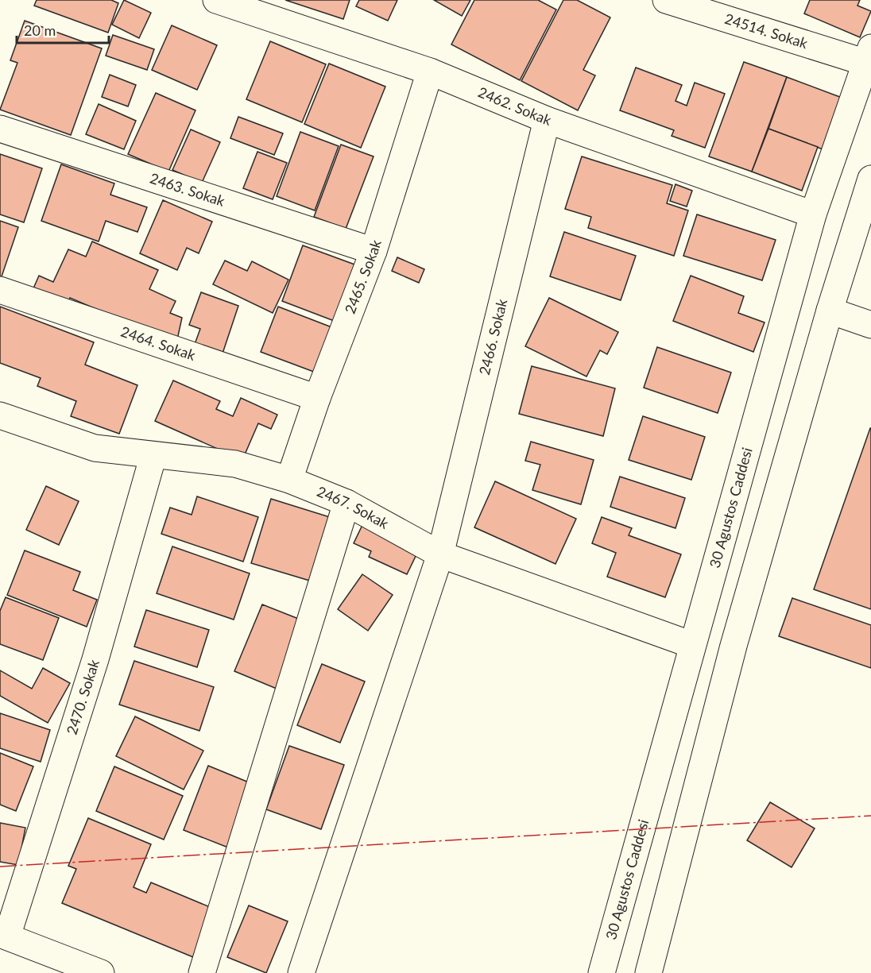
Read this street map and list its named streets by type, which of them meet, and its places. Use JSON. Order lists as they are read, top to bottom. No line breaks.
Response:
{"streets":{"street":["24514. Sokak","2462. Sokak","2463. Sokak","2465. Sokak","2466. Sokak","2464. Sokak","2467. Sokak","30 Agustos Caddesi","2470. Sokak"]},"crossings":[["24514. Sokak","30 Agustos Caddesi"],["2462. Sokak","2465. Sokak"],["2462. Sokak","2466. Sokak"],["2462. Sokak","30 Agustos Caddesi"],["2463. Sokak","2465. Sokak"],["2465. Sokak","2464. Sokak"],["2465. Sokak","2467. Sokak"],["2466. Sokak","2467. Sokak"],["2467. Sokak","30 Agustos Caddesi"],["2467. Sokak","2470. Sokak"]],"scale_bar":"20 m"}
